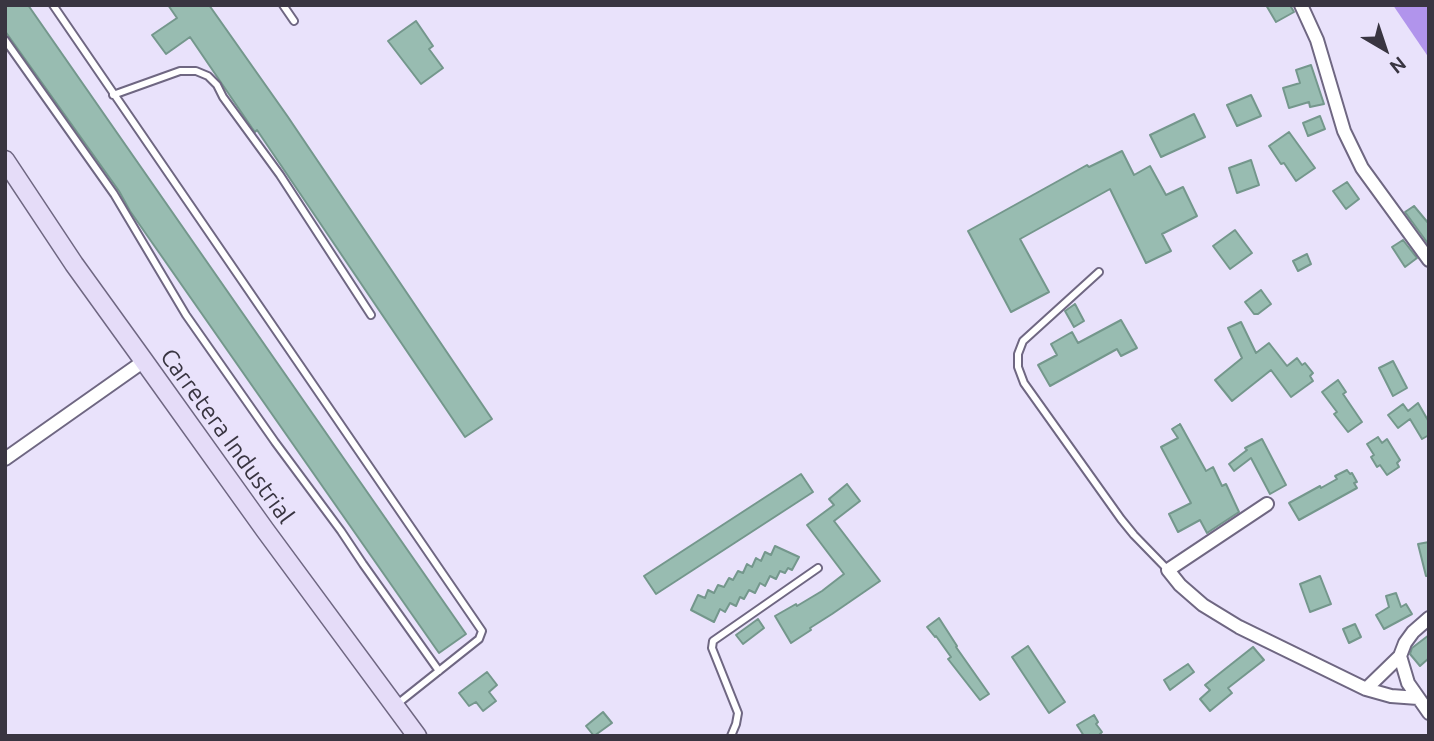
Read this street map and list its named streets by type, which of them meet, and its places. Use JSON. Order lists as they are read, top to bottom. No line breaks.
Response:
{"streets":{"main road":["Carretera Industrial"]},"north":"bottom right"}
